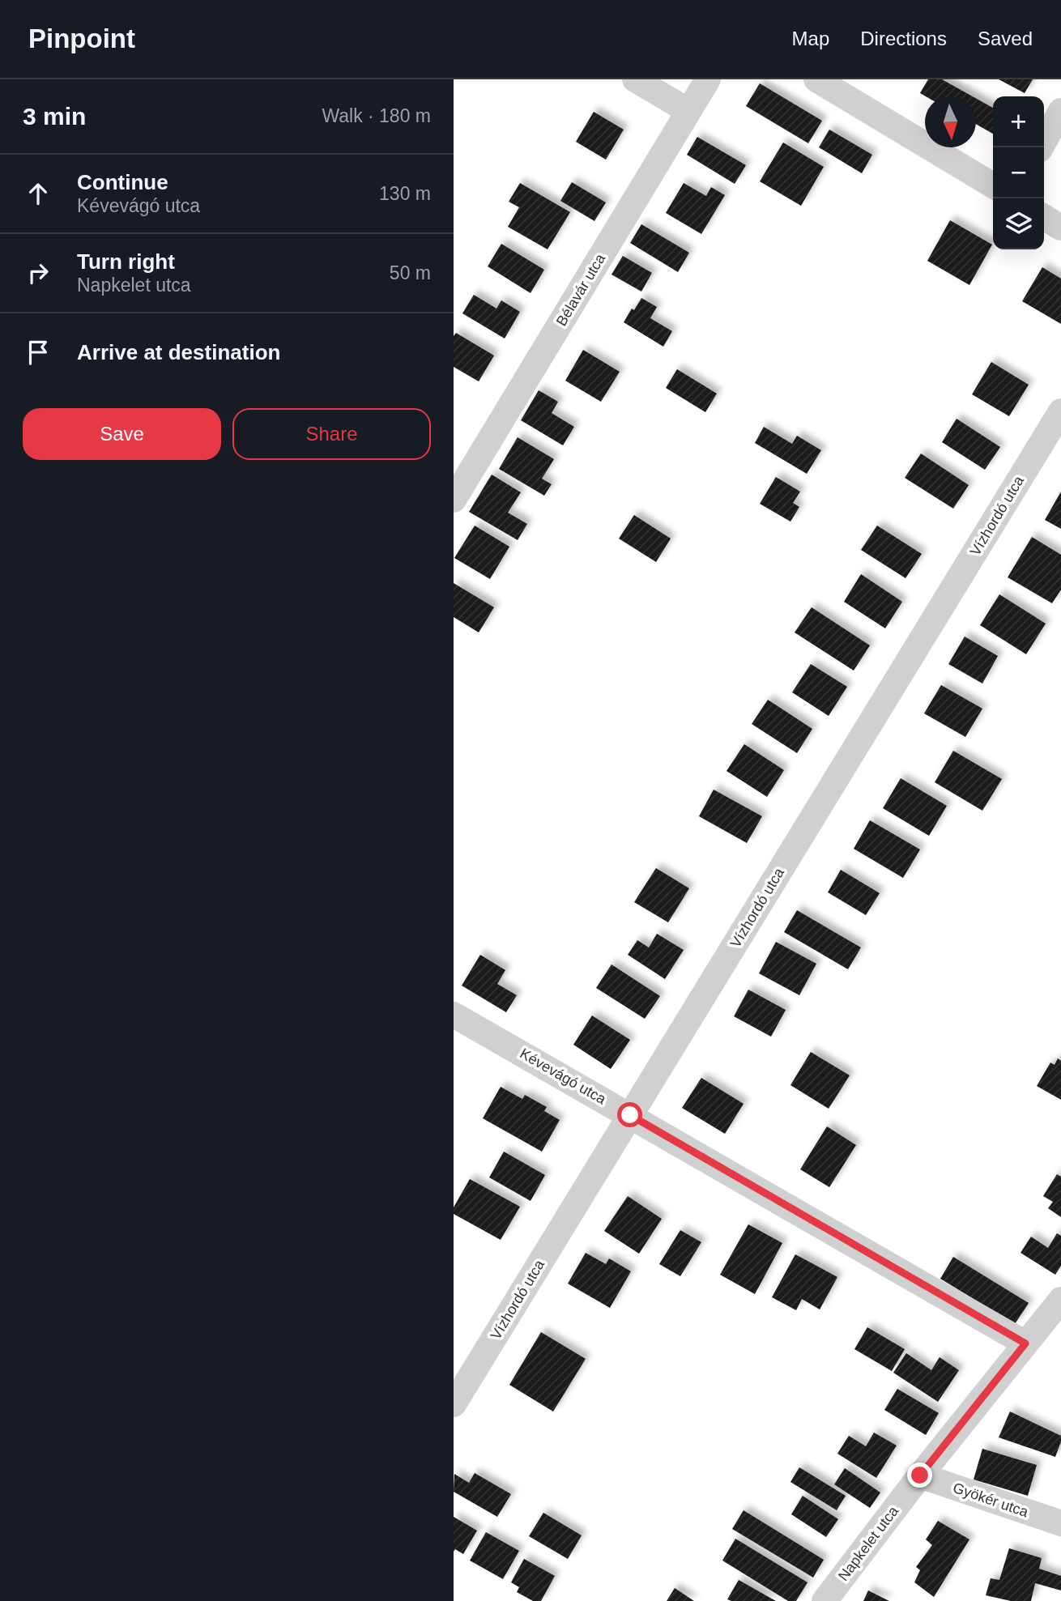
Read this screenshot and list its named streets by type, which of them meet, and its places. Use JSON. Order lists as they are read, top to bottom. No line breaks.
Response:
{"streets":{"street":["Bélavár utca","Vízhordó utca","Kévevágó utca","Gyökér utca","Napkelet utca"]},"crossings":[["Vízhordó utca","Kévevágó utca"],["Kévevágó utca","Napkelet utca"],["Gyökér utca","Napkelet utca"]],"north":"bottom","page":{"header":"Pinpoint","nav":["Map","Directions","Saved"],"heading":["3 min","Walk · 180 m"],"map_buttons":["+","−"],"list":[["Continue","Kévevágó utca","130 m"],["Turn right","Napkelet utca","50 m"],"Arrive at destination"],"buttons":["Save","Share"]}}
